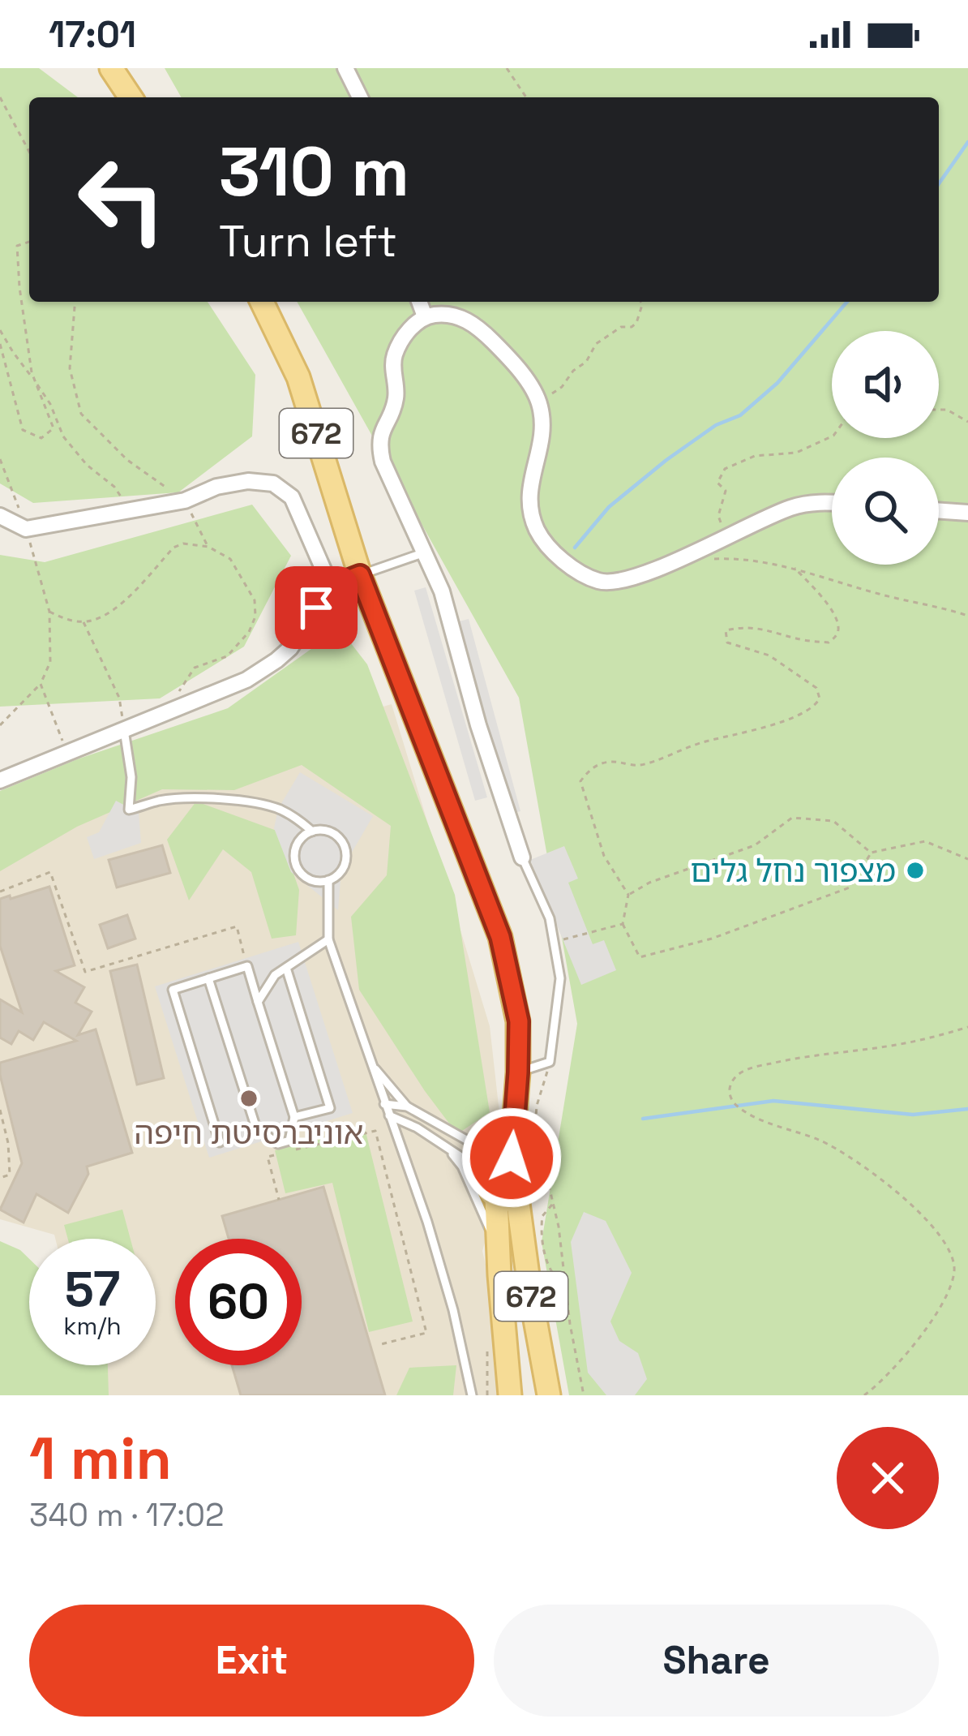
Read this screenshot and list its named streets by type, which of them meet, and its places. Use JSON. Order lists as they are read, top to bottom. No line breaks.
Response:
{"streets":{"main road":["672"]},"places":["מצפור נחל גלים","אוניברסיטת חיפה"],"page":{"status":"17:01","turn":["310 m","Turn left"],"speed":"57 km/h","limit":"60","heading":["1 min","340 m · 17:02"],"buttons":["Exit","Share"]}}
